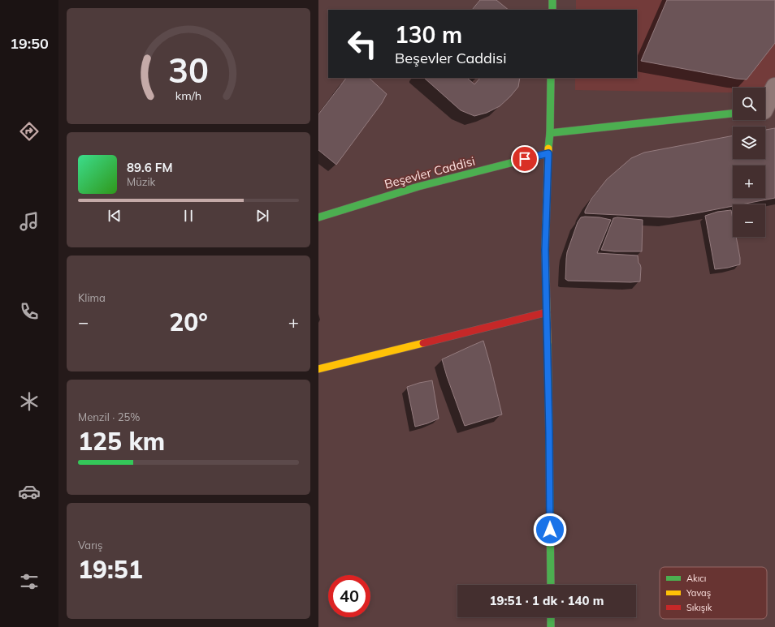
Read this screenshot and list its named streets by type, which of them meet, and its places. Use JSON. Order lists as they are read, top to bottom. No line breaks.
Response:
{"streets":{"street":["Beşevler Caddisi"]},"legend":["Akıcı","Yavaş","Sıkışık"],"page":{"tabs":"19:50","turn":["130 m","Beşevler Caddisi"],"map_buttons":["+","−"],"song":["89.6 FM","Müzik"],"tile":["Klima",["Menzil · 25%","125 km"],["Varış","19:51"]],"heat":["−","20°","+"],"limit":"40","trip":"19:51 · 1 dk · 140 m","gauge":["30","km/h"]}}
